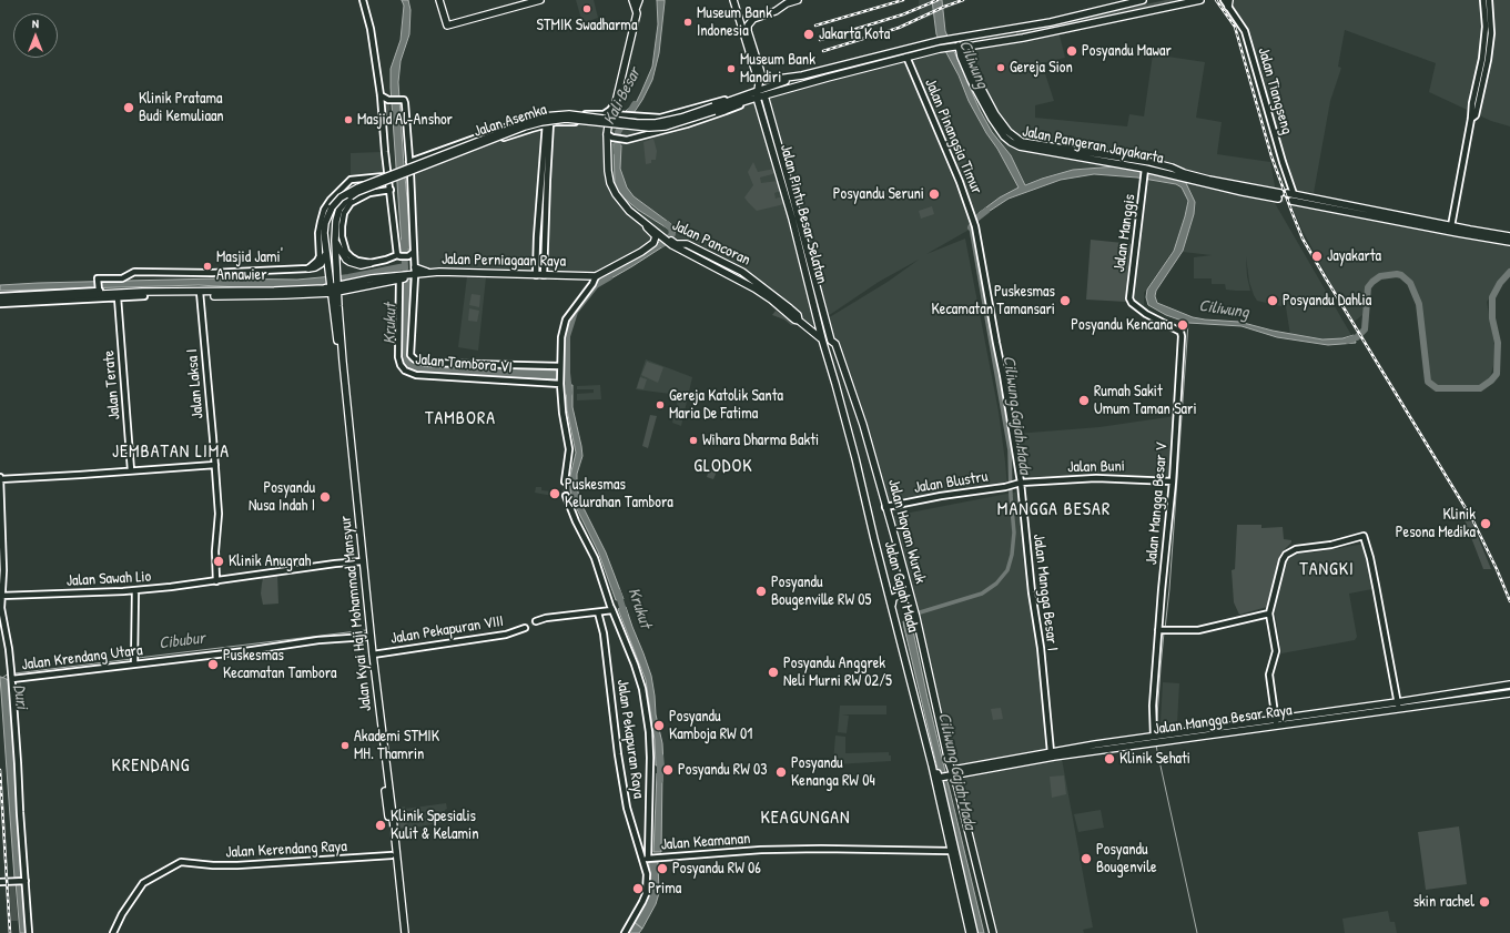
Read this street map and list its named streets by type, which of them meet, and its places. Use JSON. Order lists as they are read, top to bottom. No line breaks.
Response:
{"streets":{"main road":["Jalan Asemka","Jalan Pangeran Jayakarta","Jalan Pintu Besar Selatan","Jalan Pancoran","Jalan Perniagaan Raya","Jalan Hayam Wuruk","Jalan Gajah Mada","Jalan Kyai Haji Mohammad Mansyur","Jalan Mangga Besar Raya"],"street":["Jalan Tiangseng","Jalan Pinangsia Timur","Jalan Manggis","Jalan Tambora VI","Jalan Laksa I","Jalan Terate","Jalan Buni","Jalan Blustru","Jalan Mangga Besar V","Jalan Sawah Lio","Jalan Mangga Besar I","Jalan Pekapuran VIII","Jalan Krendang Utara","Jalan Pekapuran Raya","Jalan Keamanan","Jalan Kerendang Raya"]},"crossings":[["Jalan Tiangseng","Jalan Pangeran Jayakarta"],["Jalan Asemka","Jalan Pancoran"],["Jalan Asemka","Jalan Perniagaan Raya"],["Jalan Asemka","Jalan Kyai Haji Mohammad Mansyur"],["Jalan Pinangsia Timur","Jalan Mangga Besar I"],["Jalan Pangeran Jayakarta","Jalan Manggis"],["Jalan Pintu Besar Selatan","Jalan Pancoran"],["Jalan Pintu Besar Selatan","Jalan Hayam Wuruk"],["Jalan Pintu Besar Selatan","Jalan Gajah Mada"],["Jalan Manggis","Jalan Mangga Besar V"],["Jalan Pancoran","Jalan Gajah Mada"],["Jalan Perniagaan Raya","Jalan Tambora VI"],["Jalan Perniagaan Raya","Jalan Laksa I"],["Jalan Perniagaan Raya","Jalan Kyai Haji Mohammad Mansyur"],["Jalan Laksa I","Jalan Sawah Lio"],["Jalan Buni","Jalan Blustru"],["Jalan Buni","Jalan Mangga Besar V"],["Jalan Buni","Jalan Mangga Besar I"],["Jalan Blustru","Jalan Hayam Wuruk"],["Jalan Blustru","Jalan Mangga Besar I"],["Jalan Mangga Besar V","Jalan Mangga Besar Raya"],["Jalan Hayam Wuruk","Jalan Gajah Mada"],["Jalan Hayam Wuruk","Jalan Mangga Besar Raya"],["Jalan Sawah Lio","Jalan Kyai Haji Mohammad Mansyur"],["Jalan Gajah Mada","Jalan Mangga Besar Raya"],["Jalan Gajah Mada","Jalan Keamanan"],["Jalan Mangga Besar I","Jalan Mangga Besar Raya"],["Jalan Kyai Haji Mohammad Mansyur","Jalan Pekapuran VIII"],["Jalan Kyai Haji Mohammad Mansyur","Jalan Krendang Utara"],["Jalan Kyai Haji Mohammad Mansyur","Jalan Kerendang Raya"]],"districts":["TAMBORA","JEMBATAN LIMA","GLODOK","MANGGA BESAR","TANGKI","KRENDANG","KEAGUNGAN"],"water":["Ciliwung","Kali Besar","Krukut","Ciliwung Gajah Mada","Cibubur","Duri"],"places":["STMIK Swadharma","Museum Bank Indonesia","Jakarta Kota","Posyandu Mawar","Gereja Sion","Museum Bank Mandiri","Klinik Pratama Budi Kemuliaan","Masjid Al-Anshor","Posyandu Seruni","Jayakarta","Masjid Jami' Annawier","Puskesmas Kecamatan Tamansari","Posyandu Dahlia","Posyandu Kencana","Rumah Sakit Umum Taman Sari","Gereja Katolik Santa Maria De Fatima","Wihara Dharma Bakti","Puskesmas Kelurahan Tambora","Posyandu Nusa Indah I","Klinik Pesona Medika","Klinik Anugrah","Posyandu Bougenville RW 05","Puskesmas Kecamatan Tambora","Posyandu Anggrek Neli Murni RW 02/5","Posyandu Kamboja RW 01","Akademi STMIK MH. Thamrin","Klinik Sehati","Posyandu RW 03","Posyandu Kenanga RW 04","Klinik Spesialis Kulit & Kelamin","Posyandu Bougenvile","Posyandu RW 06","Prima","skin rachel"],"north":"top"}
